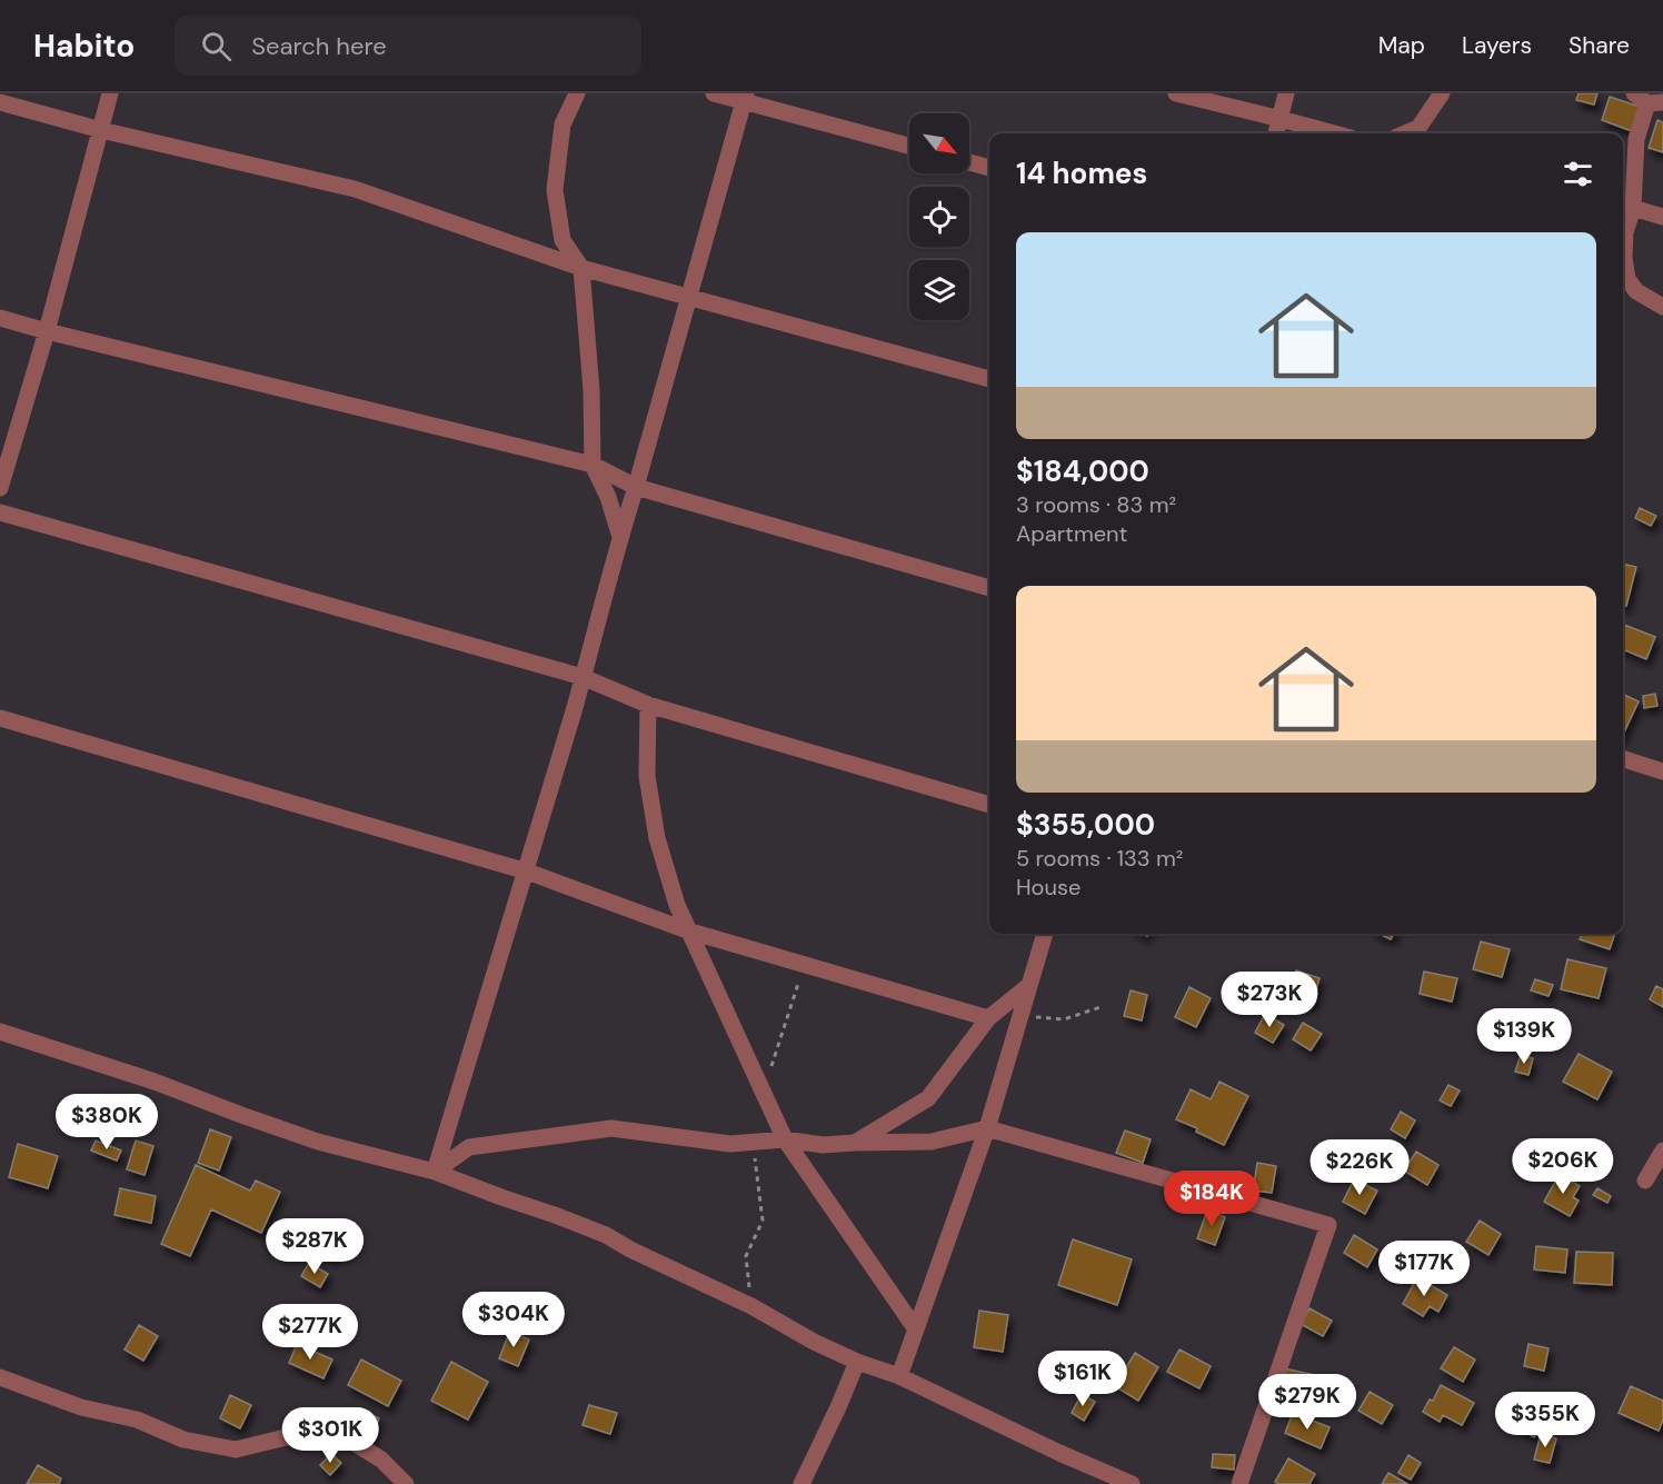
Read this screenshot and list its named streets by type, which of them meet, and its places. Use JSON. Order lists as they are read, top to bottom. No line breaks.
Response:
{"north":"bottom right","page":{"header":"Habito","search":"Search here","nav":["Map","Layers","Share"],"heading":"14 homes","list":[{"name":"$184,000","note":"3 rooms · 83 m² · Apartment"},{"name":"$355,000","note":"5 rooms · 133 m² · House"}],"price":["$273K","$139K","$380K","$206K","$226K","$184K","$287K","$177K","$304K","$277K","$161K","$279K","$355K","$301K"]}}
